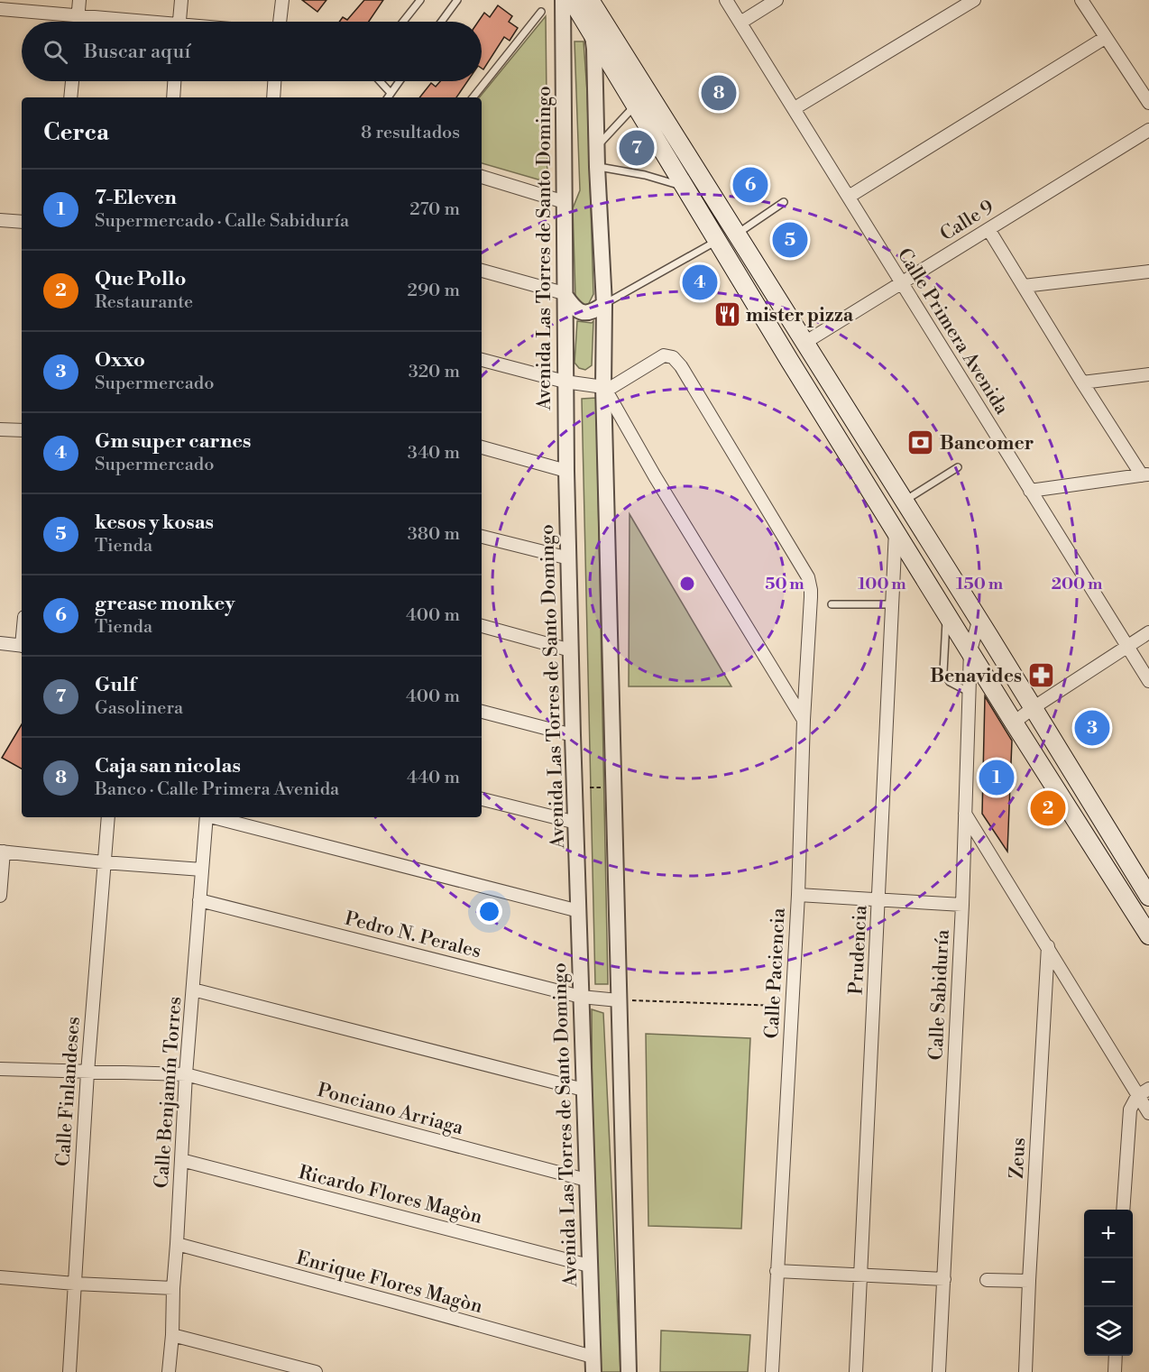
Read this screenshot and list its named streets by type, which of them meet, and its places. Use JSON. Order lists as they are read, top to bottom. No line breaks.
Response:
{"streets":{"street":["Calle 9","Avenida Las Torres de Santo Domingo","Calle Primera Avenida","Pedro N. Perales","Prudencia","Calle Paciencia","Calle Sabiduría","Calle Finlandeses","Calle Benjamín Torres","Ponciano Arriaga","Zeus","Ricardo Flores Magòn","Enrique Flores Magòn"]},"crossings":[["Calle 9","Calle Primera Avenida"],["Avenida Las Torres de Santo Domingo","Pedro N. Perales"],["Avenida Las Torres de Santo Domingo","Ponciano Arriaga"],["Avenida Las Torres de Santo Domingo","Ricardo Flores Magòn"],["Avenida Las Torres de Santo Domingo","Enrique Flores Magòn"],["Pedro N. Perales","Calle Benjamín Torres"],["Calle Finlandeses","Ponciano Arriaga"],["Calle Benjamín Torres","Ponciano Arriaga"],["Calle Benjamín Torres","Ricardo Flores Magòn"],["Calle Benjamín Torres","Enrique Flores Magòn"]],"places":{"restaurant":["mister pizza"],"bank":["Bancomer"],"pharmacy":["Benavides"]},"page":{"search":"Buscar aquí","pins":["8","7","6","5","4","3","1","2"],"heading":["Cerca","8 resultados"],"list":[{"mark":"1","name":"7-Eleven","note":"Supermercado · Calle Sabiduría","value":"270 m"},{"mark":"2","name":"Que Pollo","note":"Restaurante","value":"290 m"},{"mark":"3","name":"Oxxo","note":"Supermercado","value":"320 m"},{"mark":"4","name":"Gm super carnes","note":"Supermercado","value":"340 m"},{"mark":"5","name":"kesos y kosas","note":"Tienda","value":"380 m"},{"mark":"6","name":"grease monkey","note":"Tienda","value":"400 m"},{"mark":"7","name":"Gulf","note":"Gasolinera","value":"400 m"},{"mark":"8","name":"Caja san nicolas","note":"Banco · Calle Primera Avenida","value":"440 m"}],"map_buttons":["+","−"]},"rings":["50 m","100 m","150 m","200 m"]}
